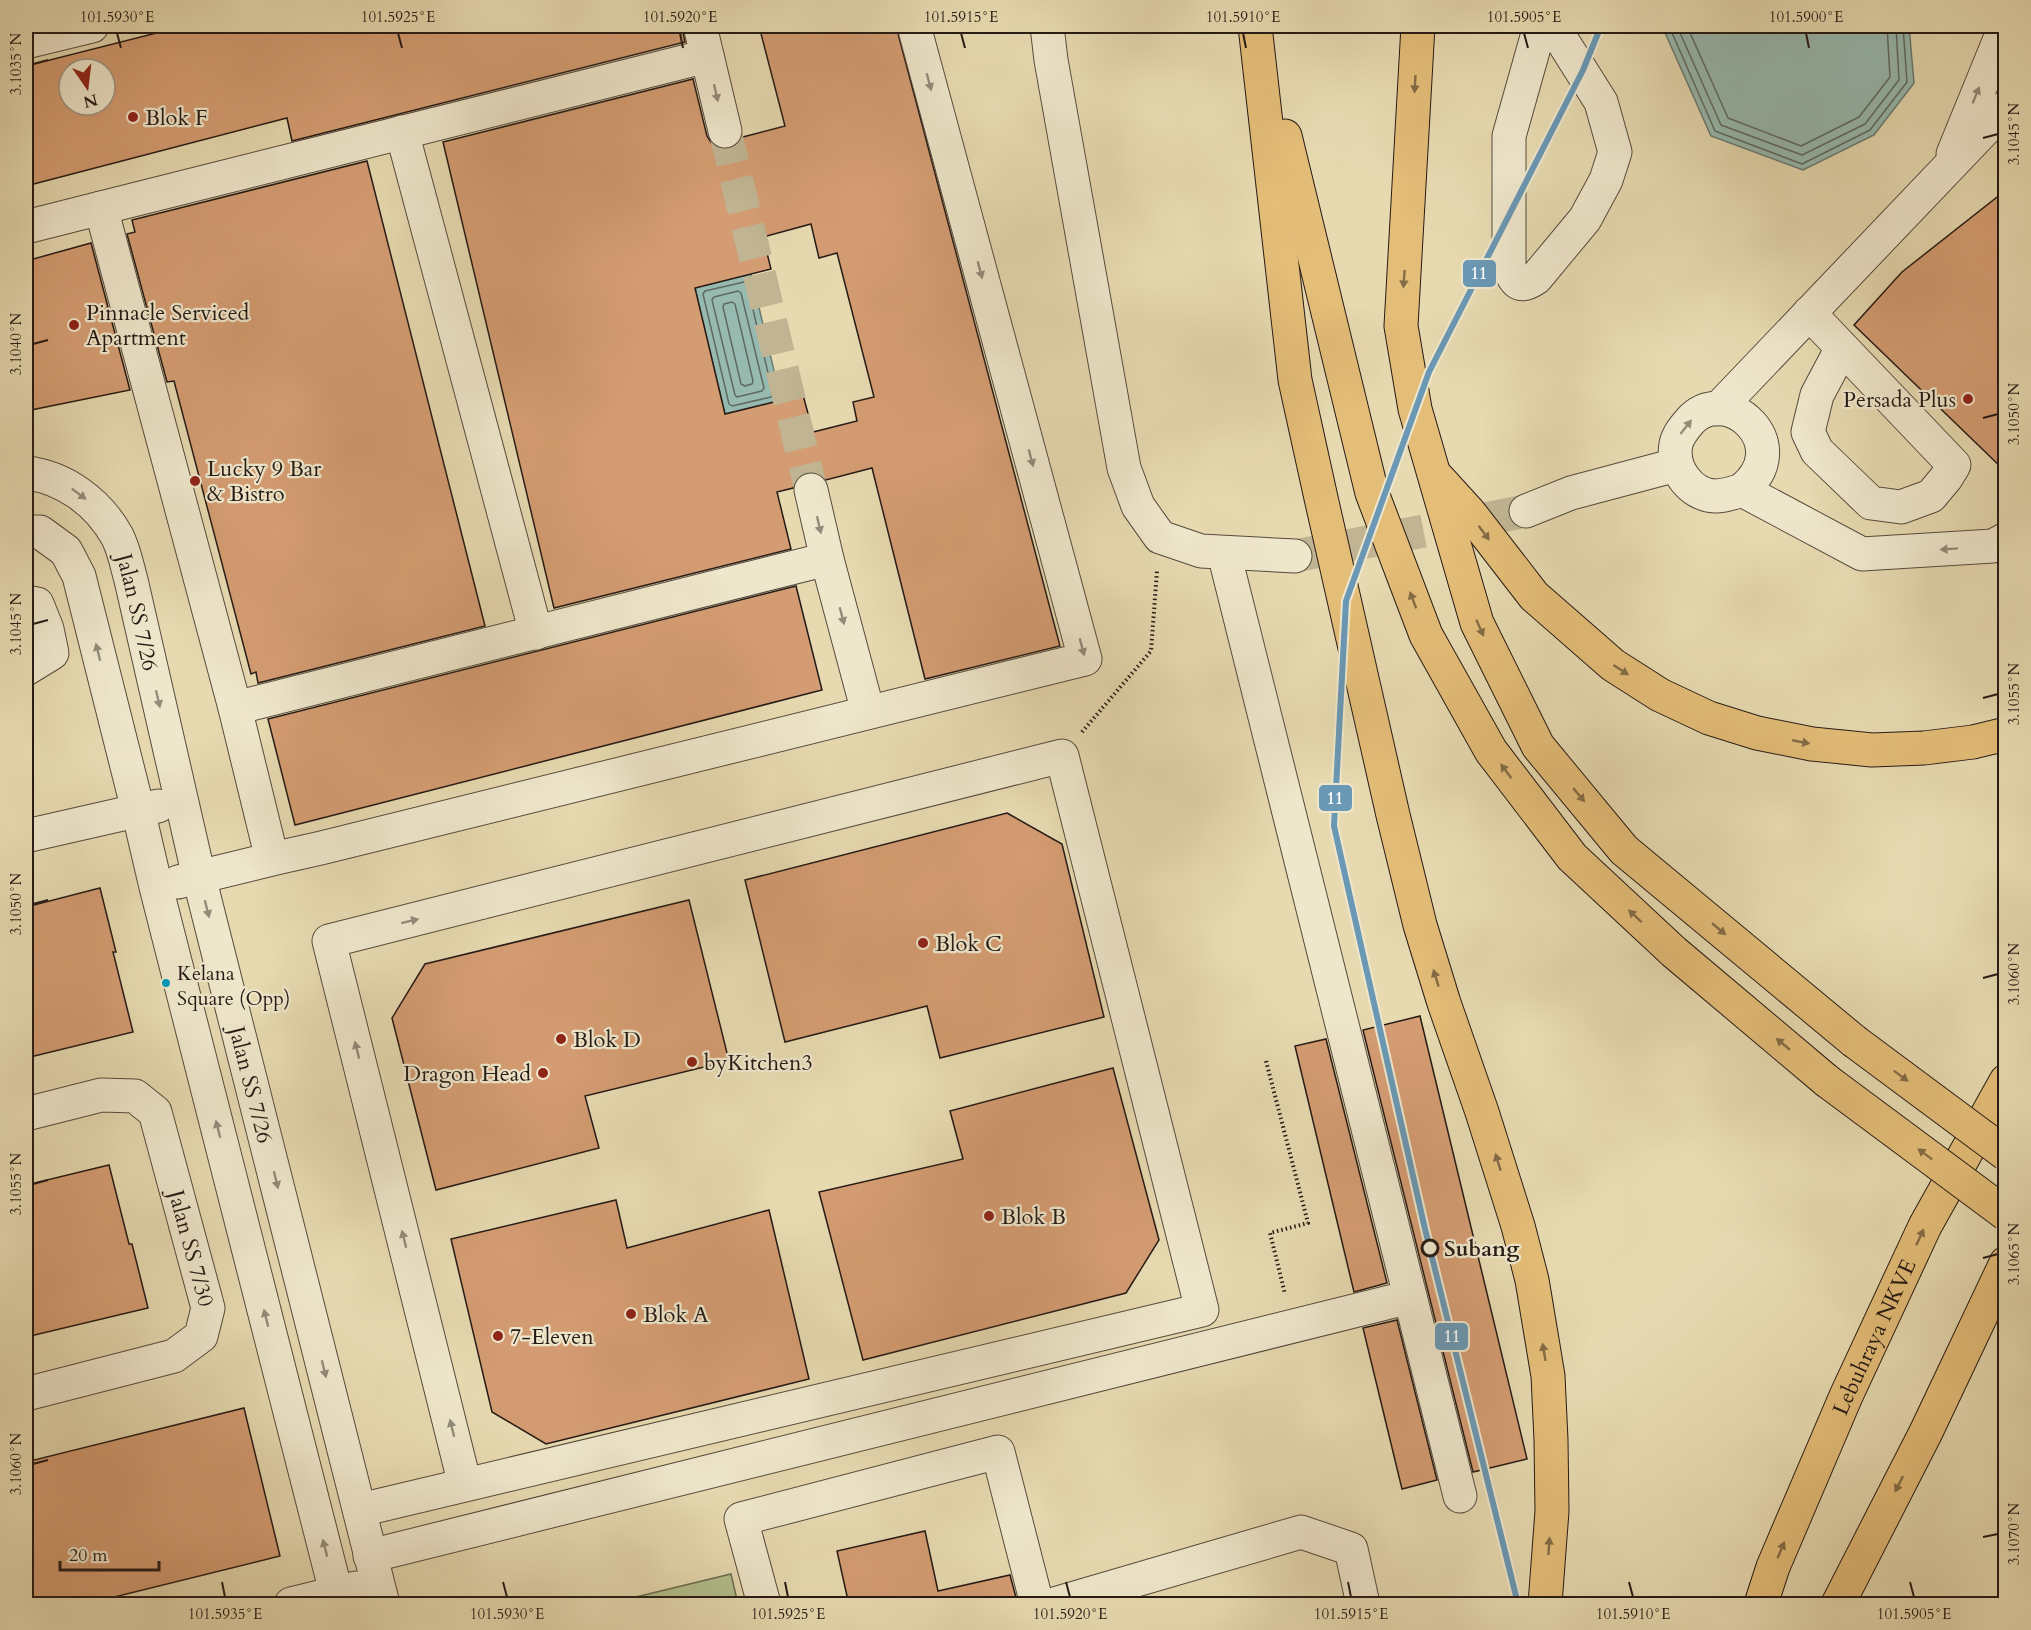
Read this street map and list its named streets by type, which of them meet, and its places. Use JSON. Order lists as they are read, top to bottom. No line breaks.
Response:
{"streets":{"highway":["Lebuhraya NKVE"],"street":["Jalan SS 7/26","Jalan SS 7/30"]},"places":["Blok F","Pinnacle Serviced Apartment","Persada Plus","Lucky 9 Bar & Bistro","Blok C","Kelana Square (Opp)","Blok D","byKitchen3","Dragon Head","Blok B","Subang","Blok A","7-Eleven"],"lines":["transit line 11"],"scale_bar":"20 m","north":"bottom","coordinates":["101.5930°E","101.5925°E","101.5920°E","101.5915°E","101.5910°E","101.5905°E","101.5900°E","3.1035°N","3.1045°N","3.1040°N","3.1050°N","3.1055°N","3.1060°N","3.1065°N","3.1070°N","101.5935°E"]}
